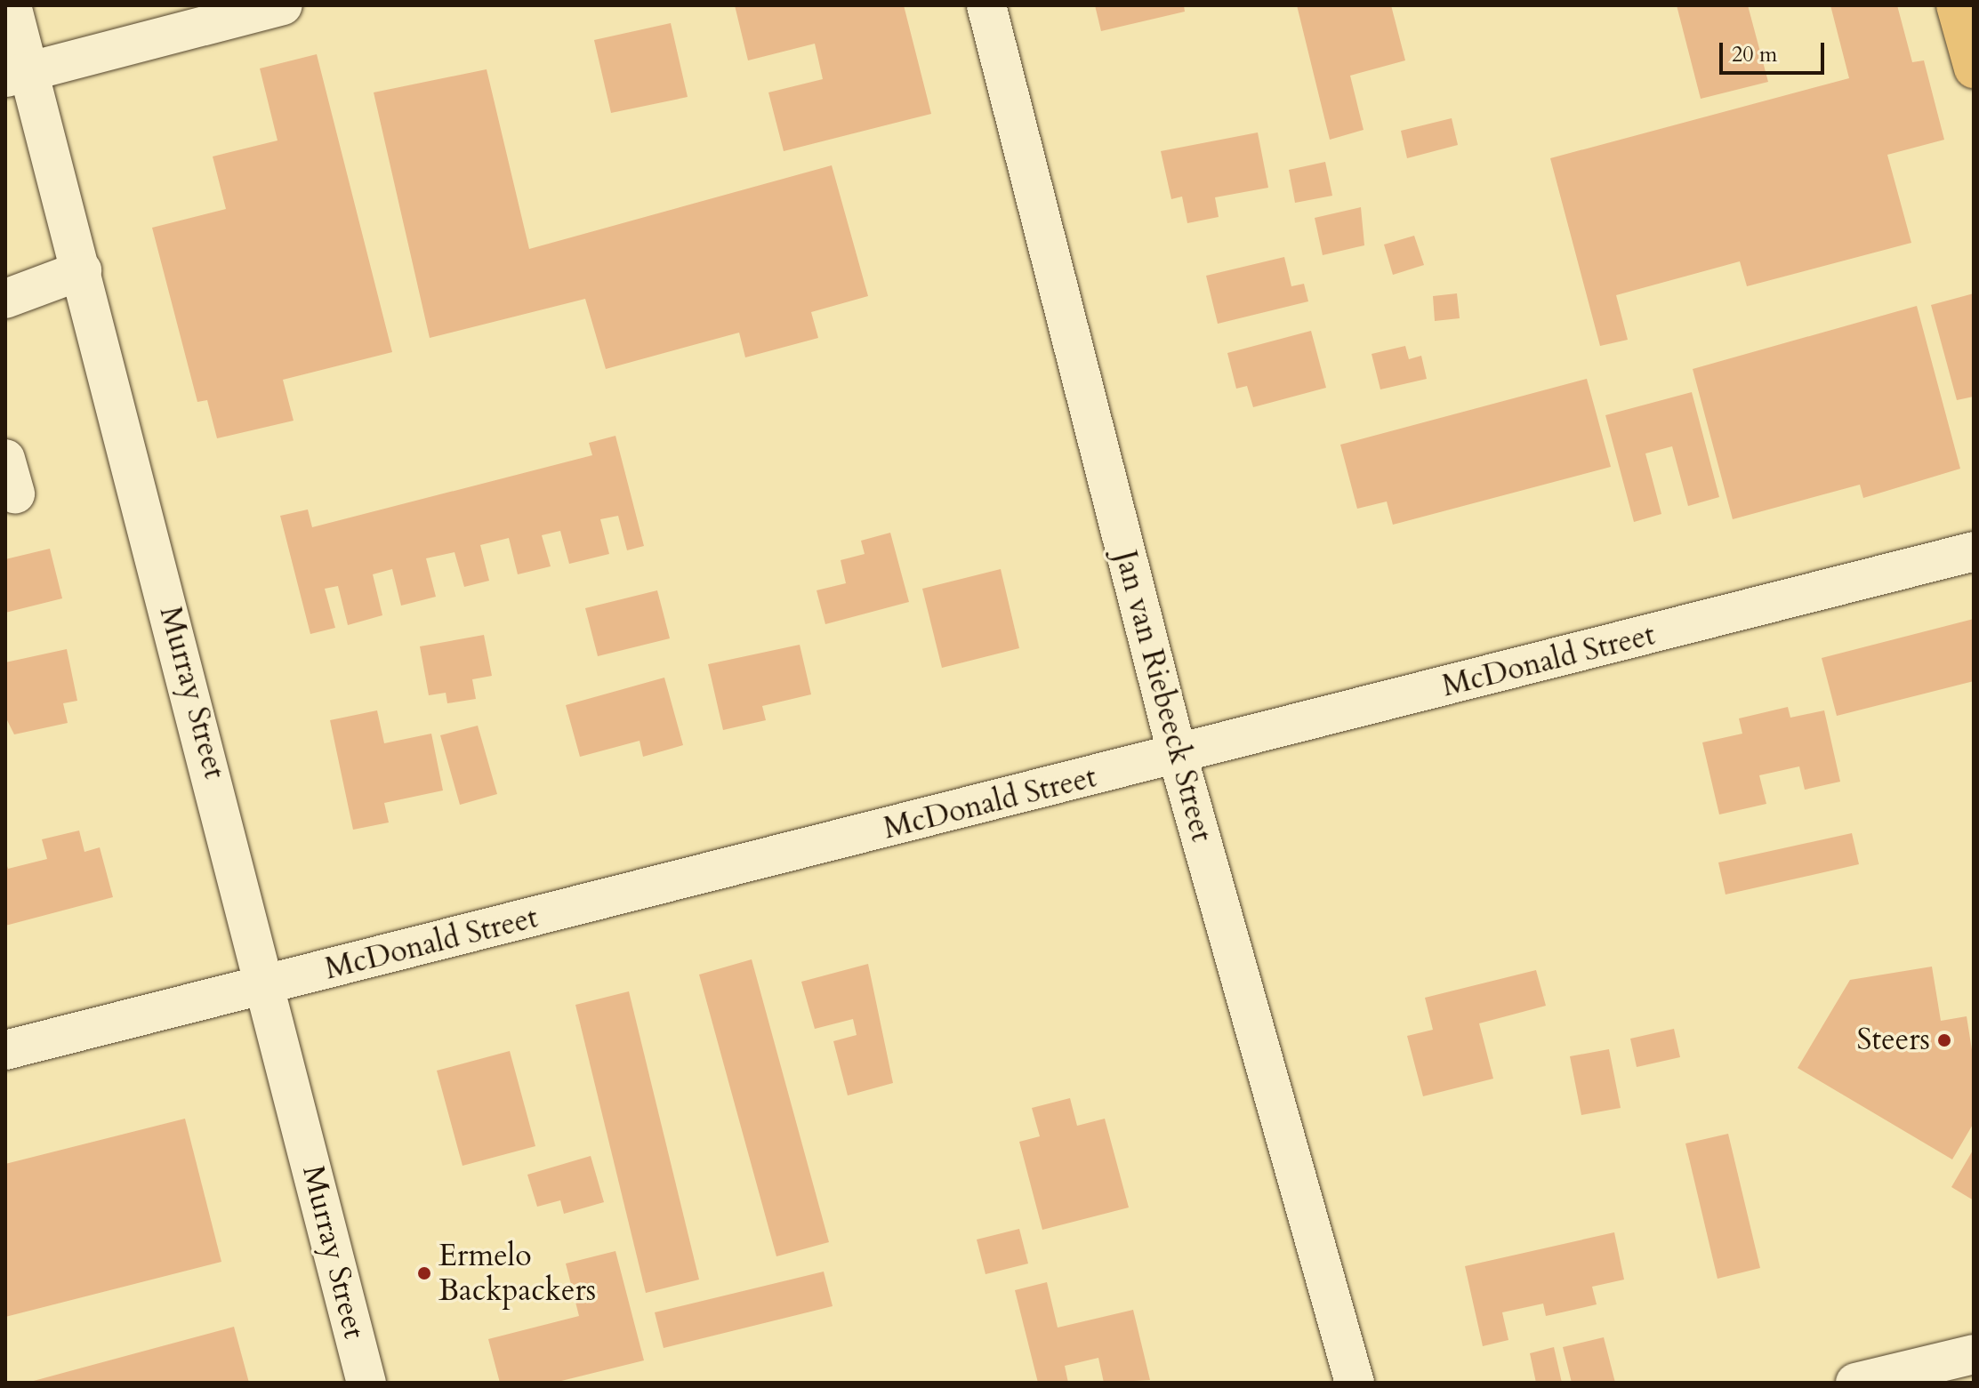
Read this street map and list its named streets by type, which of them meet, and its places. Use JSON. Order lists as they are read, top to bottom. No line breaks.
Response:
{"streets":{"street":["McDonald Street","Murray Street","Jan van Riebeeck Street"]},"crossings":[["McDonald Street","Murray Street"],["McDonald Street","Jan van Riebeeck Street"]],"places":["Steers","Ermelo Backpackers"],"scale_bar":"20 m"}
